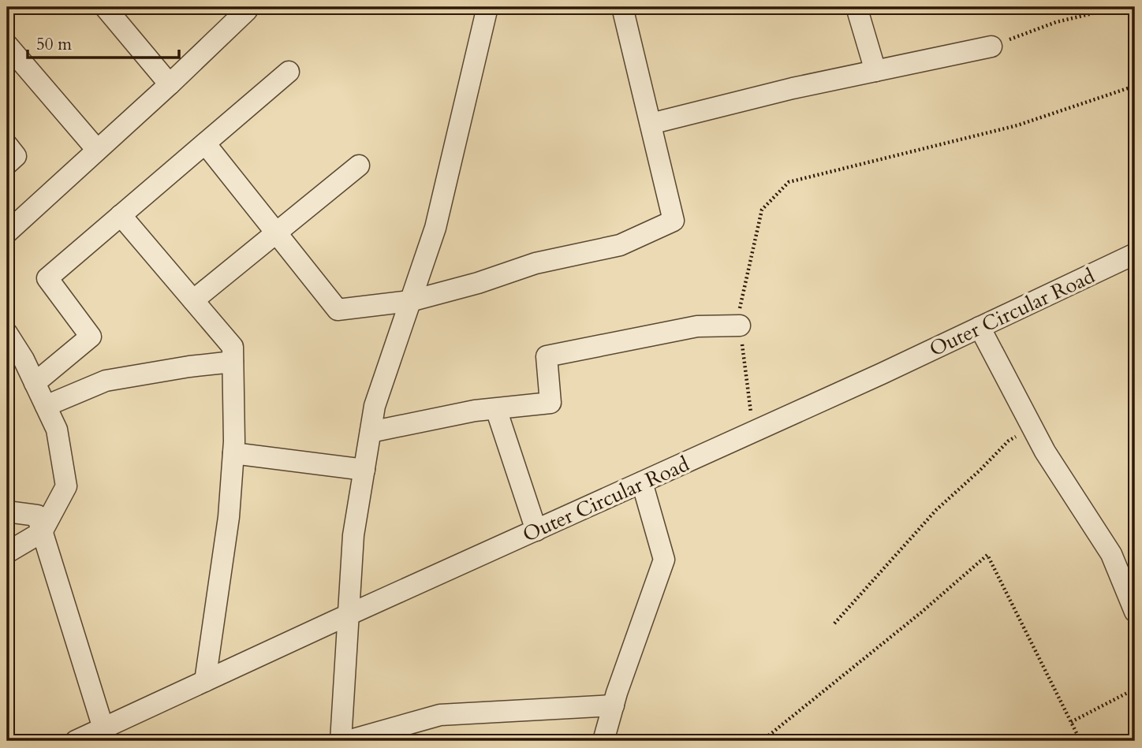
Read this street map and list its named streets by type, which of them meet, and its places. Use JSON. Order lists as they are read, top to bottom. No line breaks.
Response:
{"streets":{"street":["Outer Circular Road"]},"scale_bar":"50 m"}
